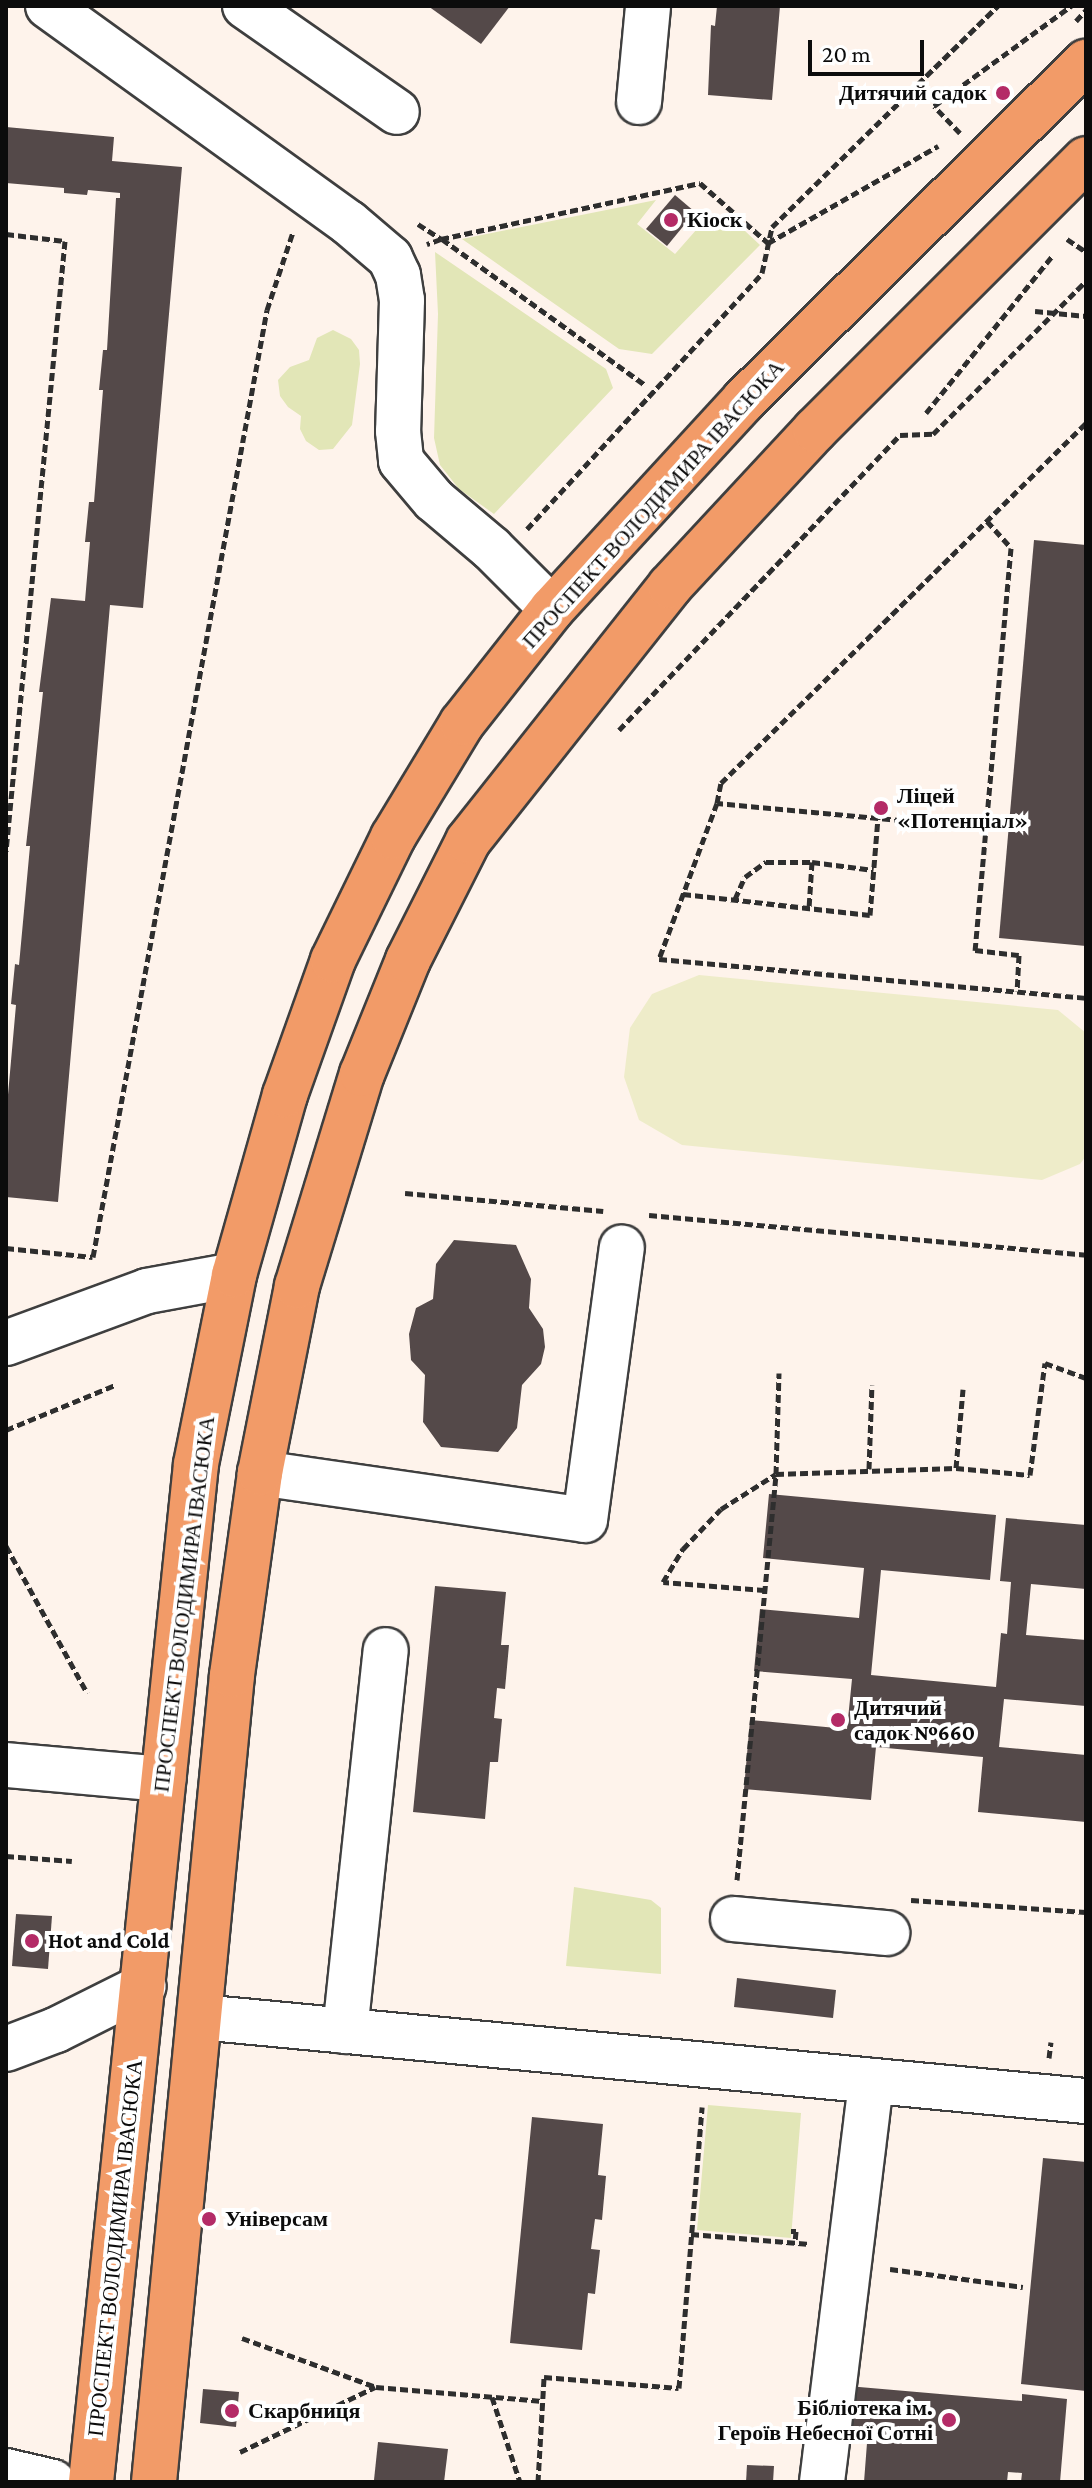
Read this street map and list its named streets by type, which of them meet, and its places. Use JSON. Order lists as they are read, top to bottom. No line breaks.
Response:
{"streets":{"main road":["ПРОСПЕКТ ВОЛОДИМИРА ІВАСЮКА"]},"places":["Дитячий садок","Кіоск","Ліцей «Потенціал»","Дитячий садок №660","Hot and Cold","Універсам","Скарбниця","Бібліотека ім. Героїв Небесної Сотні"],"scale_bar":"20 m"}
